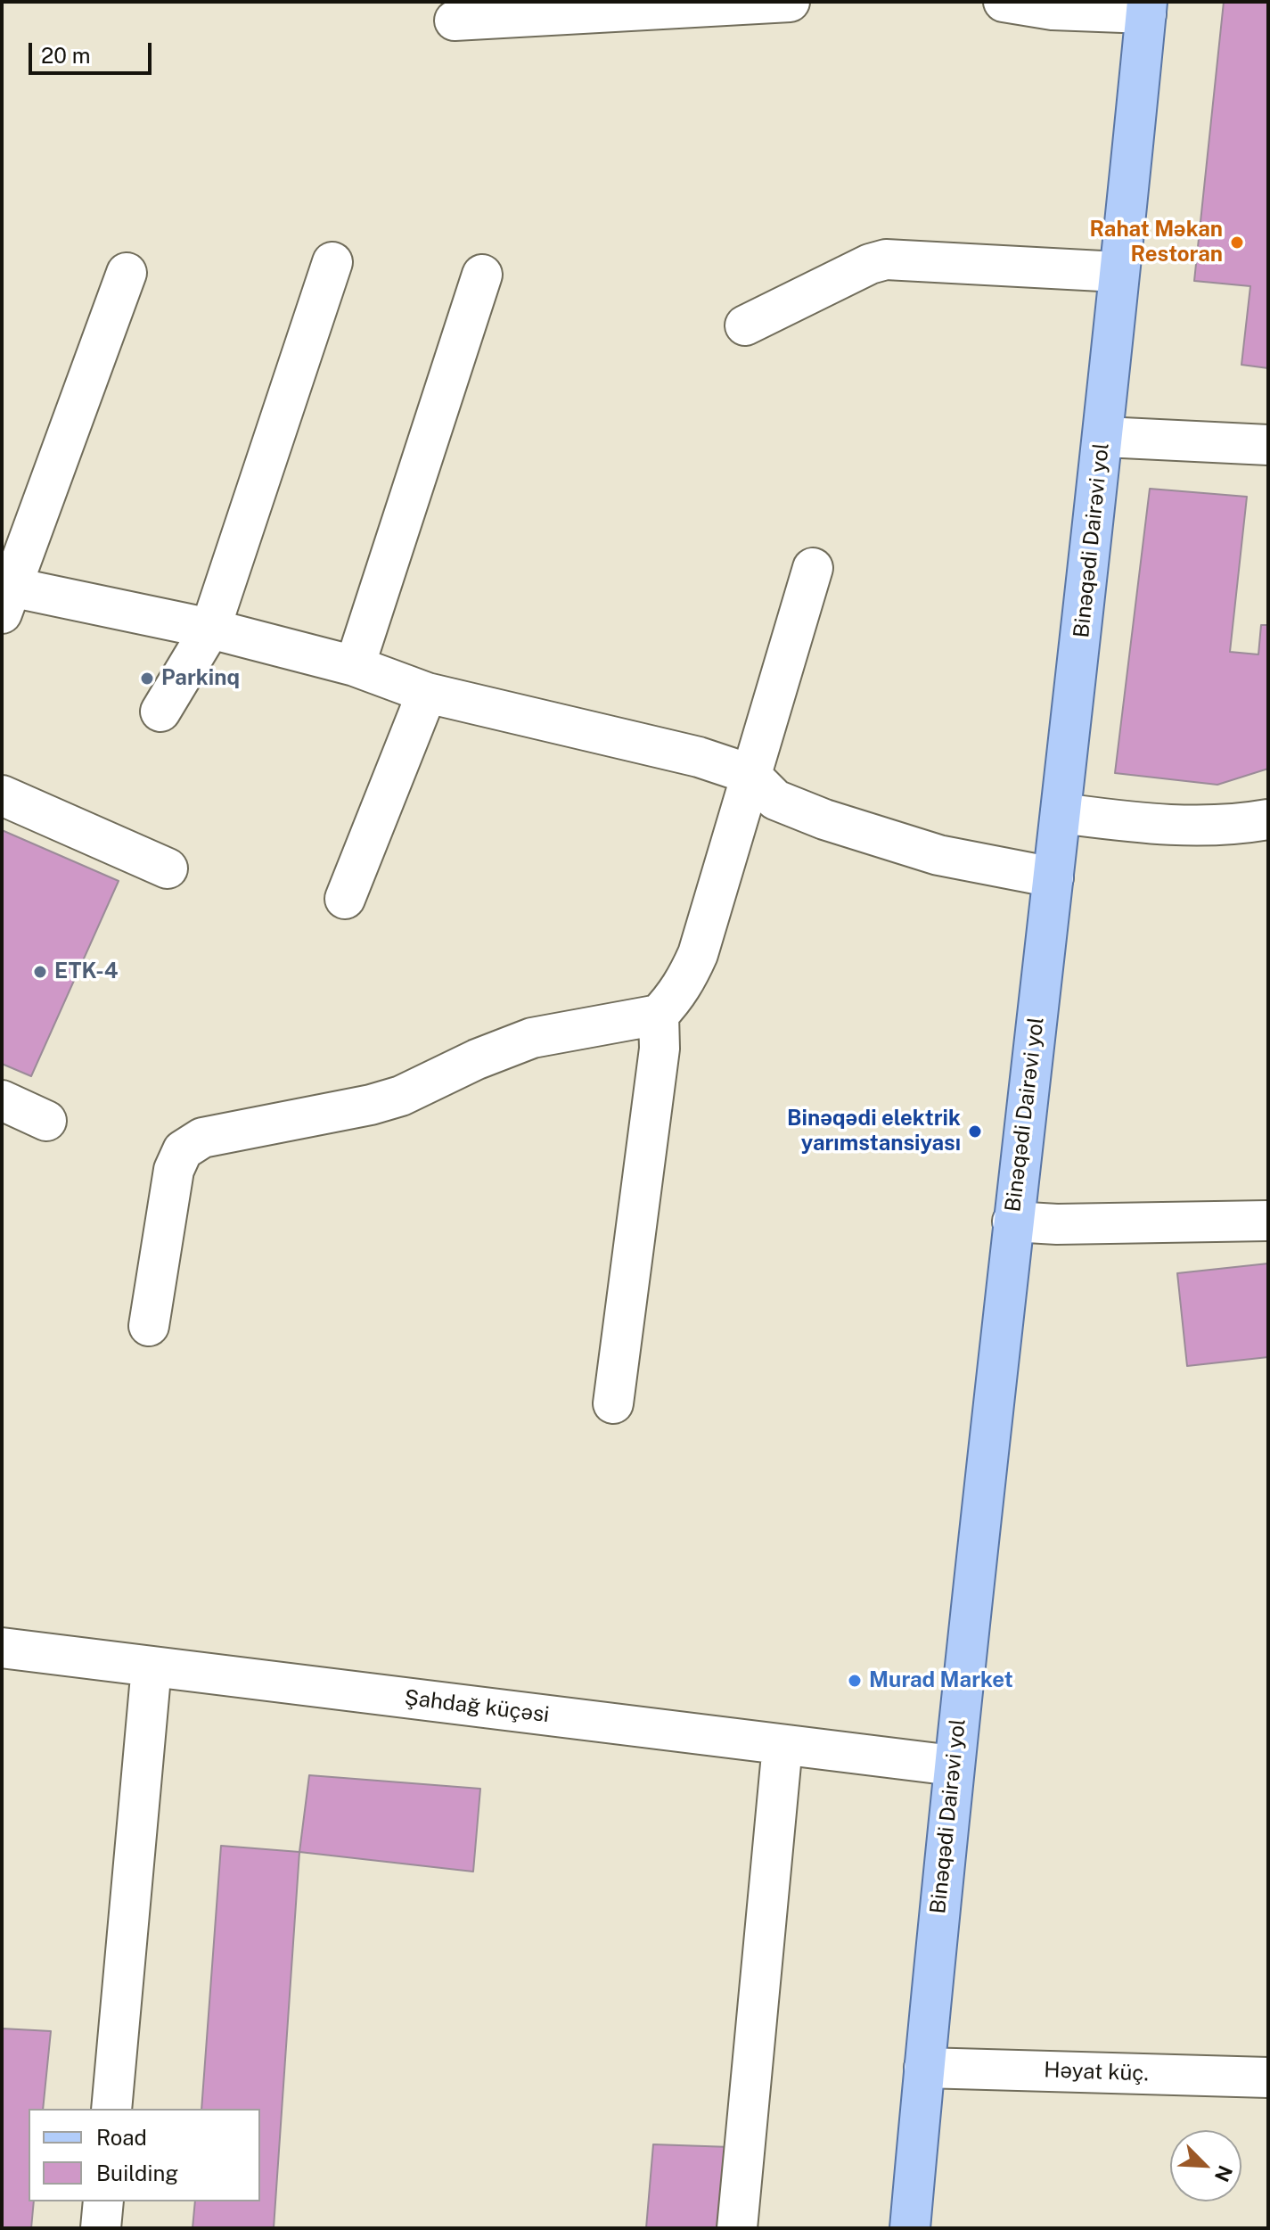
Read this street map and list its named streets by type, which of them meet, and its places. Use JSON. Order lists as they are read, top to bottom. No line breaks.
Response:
{"streets":{"main road":["Binəqədi Dairəvi yol"],"street":["Şahdağ küçəsi","Həyat küç."]},"crossings":[["Binəqədi Dairəvi yol","Şahdağ küçəsi"],["Binəqədi Dairəvi yol","Həyat küç."]],"places":["Rahat Məkan Restoran","Parkinq","ETK-4","Binəqədi elektrik yarımstansiyası","Murad Market"],"legend":["Road","Building"],"scale_bar":"20 m","north":"bottom right"}
